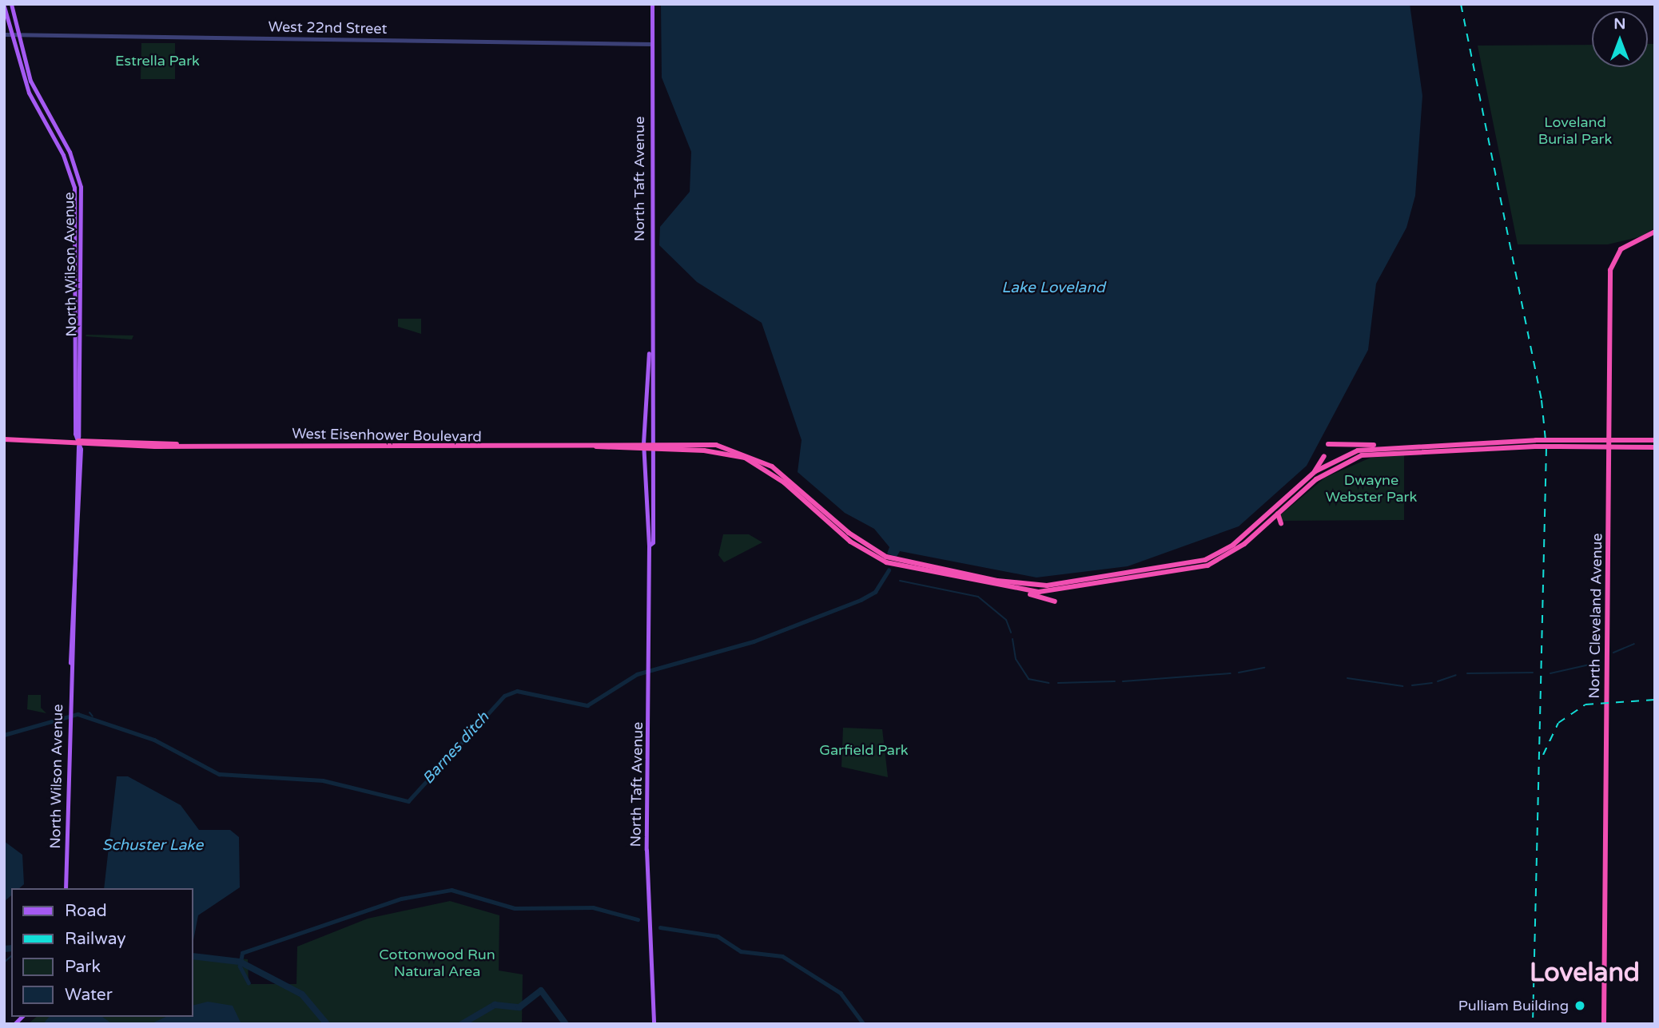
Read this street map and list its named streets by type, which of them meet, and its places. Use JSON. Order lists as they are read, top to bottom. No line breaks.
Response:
{"streets":{"highway":["West Eisenhower Boulevard","North Cleveland Avenue"],"main road":["North Taft Avenue","North Wilson Avenue"],"street":["West 22nd Street"]},"crossings":[["West 22nd Street","North Taft Avenue"],["West 22nd Street","North Wilson Avenue"],["North Taft Avenue","West Eisenhower Boulevard"],["North Wilson Avenue","West Eisenhower Boulevard"]],"districts":["Loveland"],"water":["Lake Loveland","Barnes ditch","Schuster Lake"],"parks":["Estrella Park","Loveland Burial Park","Dwayne Webster Park","Garfield Park","Cottonwood Run Natural Area"],"places":["Pulliam Building"],"legend":["Road","Railway","Park","Water"],"north":"top"}
